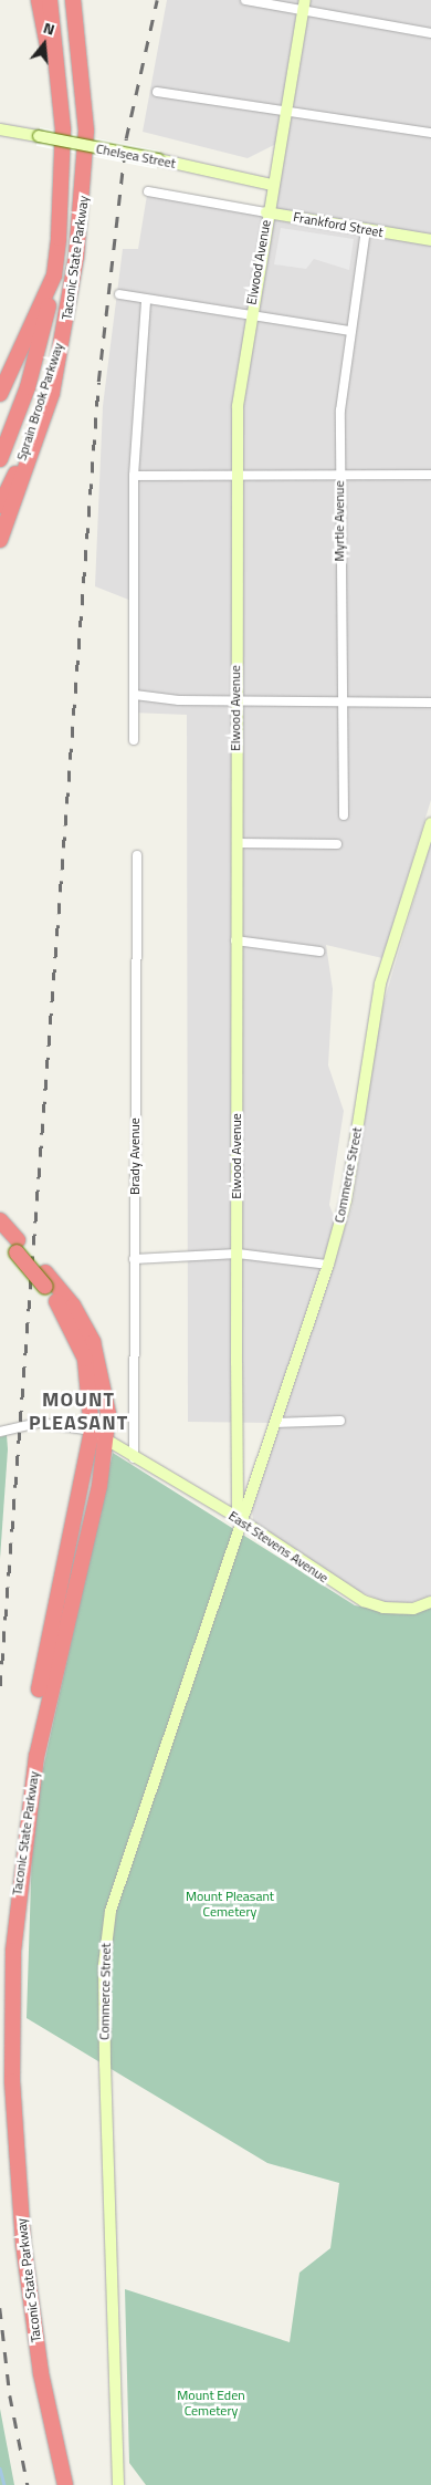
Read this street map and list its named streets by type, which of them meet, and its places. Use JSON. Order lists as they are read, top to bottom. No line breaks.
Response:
{"streets":{"highway":["Taconic State Parkway","Sprain Brook Parkway"],"street":["Chelsea Street","Frankford Street","Elwood Avenue","Myrtle Avenue","Brady Avenue","Commerce Street","East Stevens Avenue"]},"crossings":[["Chelsea Street","Elwood Avenue"],["Frankford Street","Elwood Avenue"],["Frankford Street","Myrtle Avenue"],["Taconic State Parkway","Sprain Brook Parkway"],["Taconic State Parkway","East Stevens Avenue"],["Elwood Avenue","Commerce Street"],["Brady Avenue","East Stevens Avenue"],["Commerce Street","East Stevens Avenue"]],"districts":["MOUNT PLEASANT"],"parks":["Mount Pleasant Cemetery","Mount Eden Cemetery"],"north":"top"}
